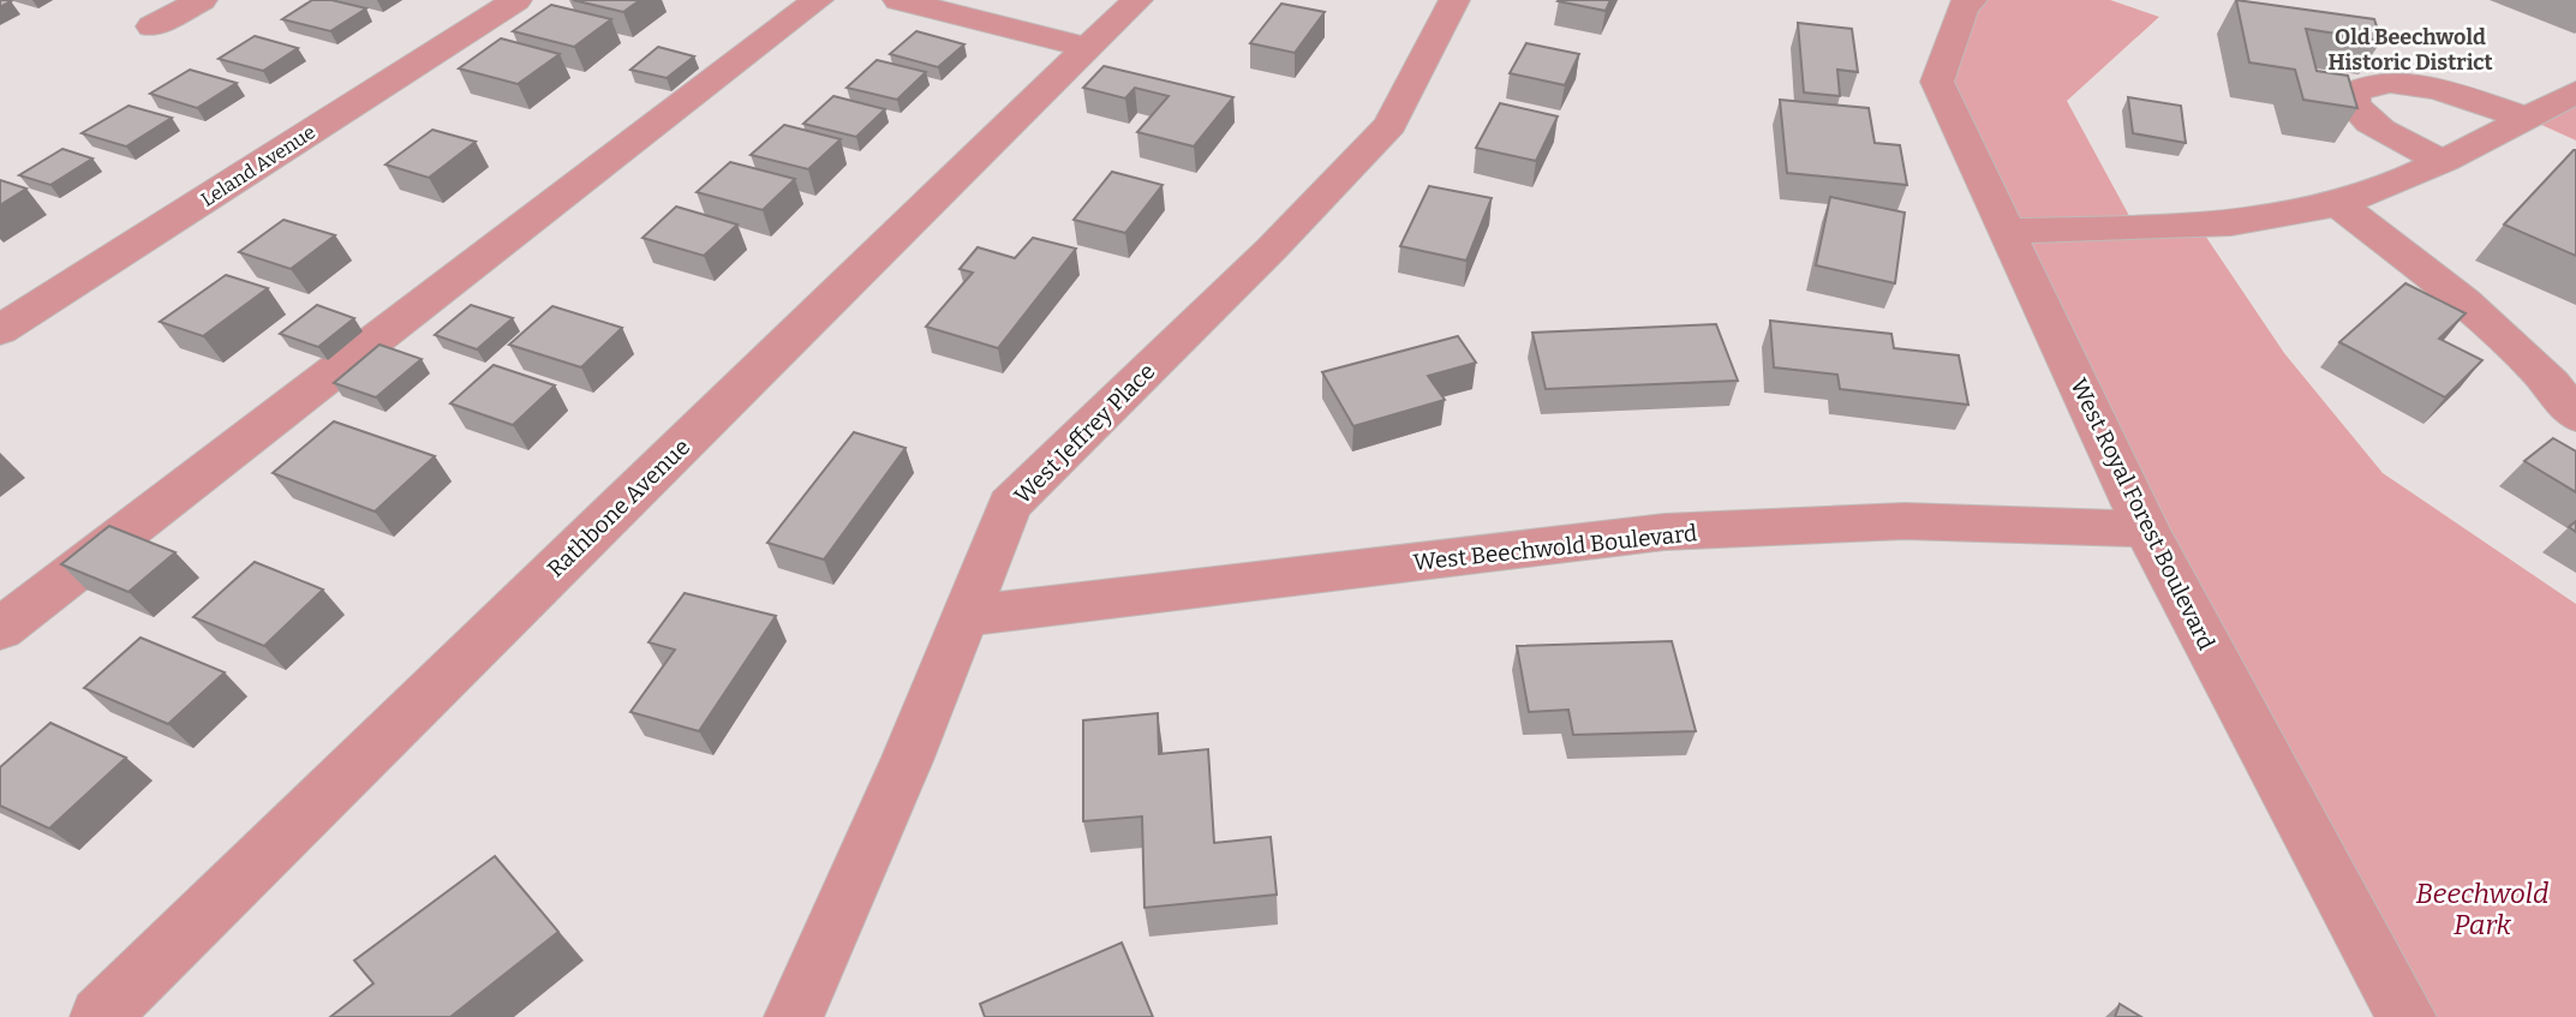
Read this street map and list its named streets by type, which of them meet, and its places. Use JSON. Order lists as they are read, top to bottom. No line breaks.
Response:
{"streets":{"street":["Leland Avenue","West Jeffrey Place","Rathbone Avenue","West Royal Forest Boulevard","West Beechwold Boulevard"]},"crossings":[["West Jeffrey Place","West Beechwold Boulevard"],["West Royal Forest Boulevard","West Beechwold Boulevard"]],"districts":["Old Beechwold Historic District"],"parks":["Beechwold Park"]}
